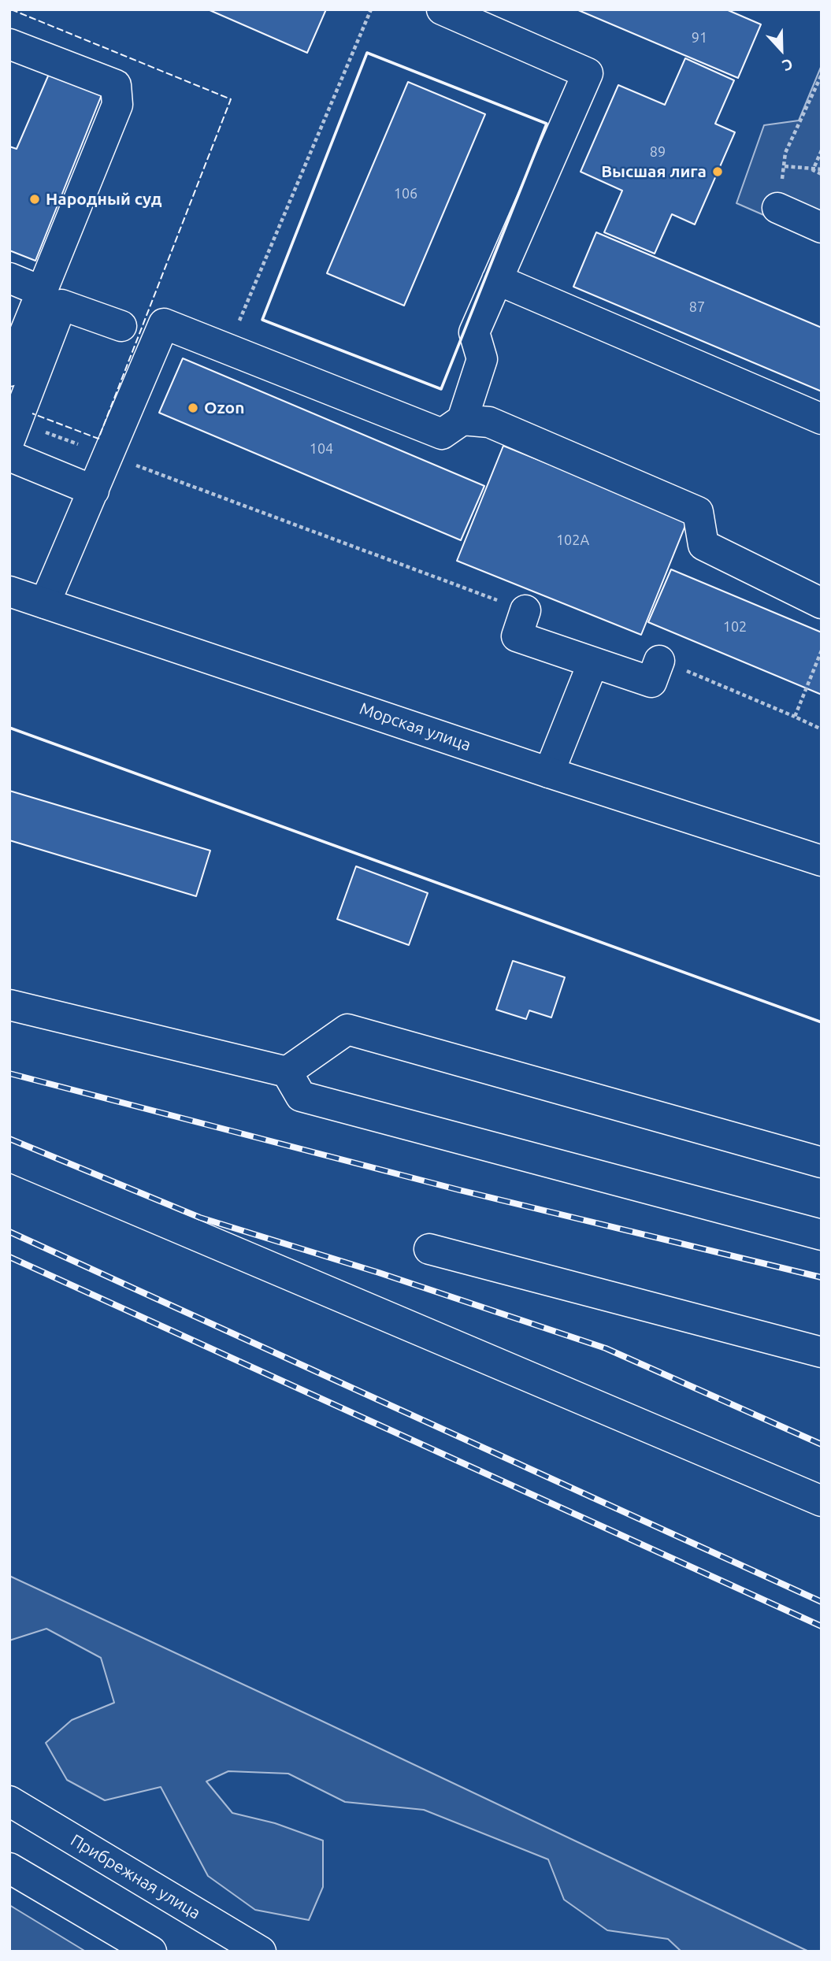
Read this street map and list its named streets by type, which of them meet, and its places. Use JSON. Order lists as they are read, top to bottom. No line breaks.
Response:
{"streets":{"main road":["Морская улица","Прибрежная улица"]},"places":["Высшая лига","Народный суд","Ozon"],"house_numbers":["91","89","106","87","104","102А","102"],"north":"bottom"}
